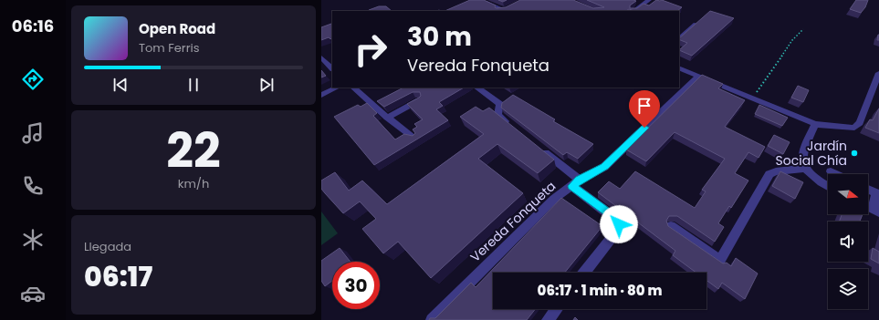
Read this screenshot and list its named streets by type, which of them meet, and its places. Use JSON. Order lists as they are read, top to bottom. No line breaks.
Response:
{"streets":{"street":["Vereda Fonqueta"]},"places":["Jardín Social Chía"],"north":"right","page":{"tabs":"06:16","turn":["30 m","Vereda Fonqueta"],"song":["Open Road","Tom Ferris"],"tile":[["22","km/h"],["Llegada","06:17"]],"limit":"30","trip":"06:17 · 1 min · 80 m"}}
